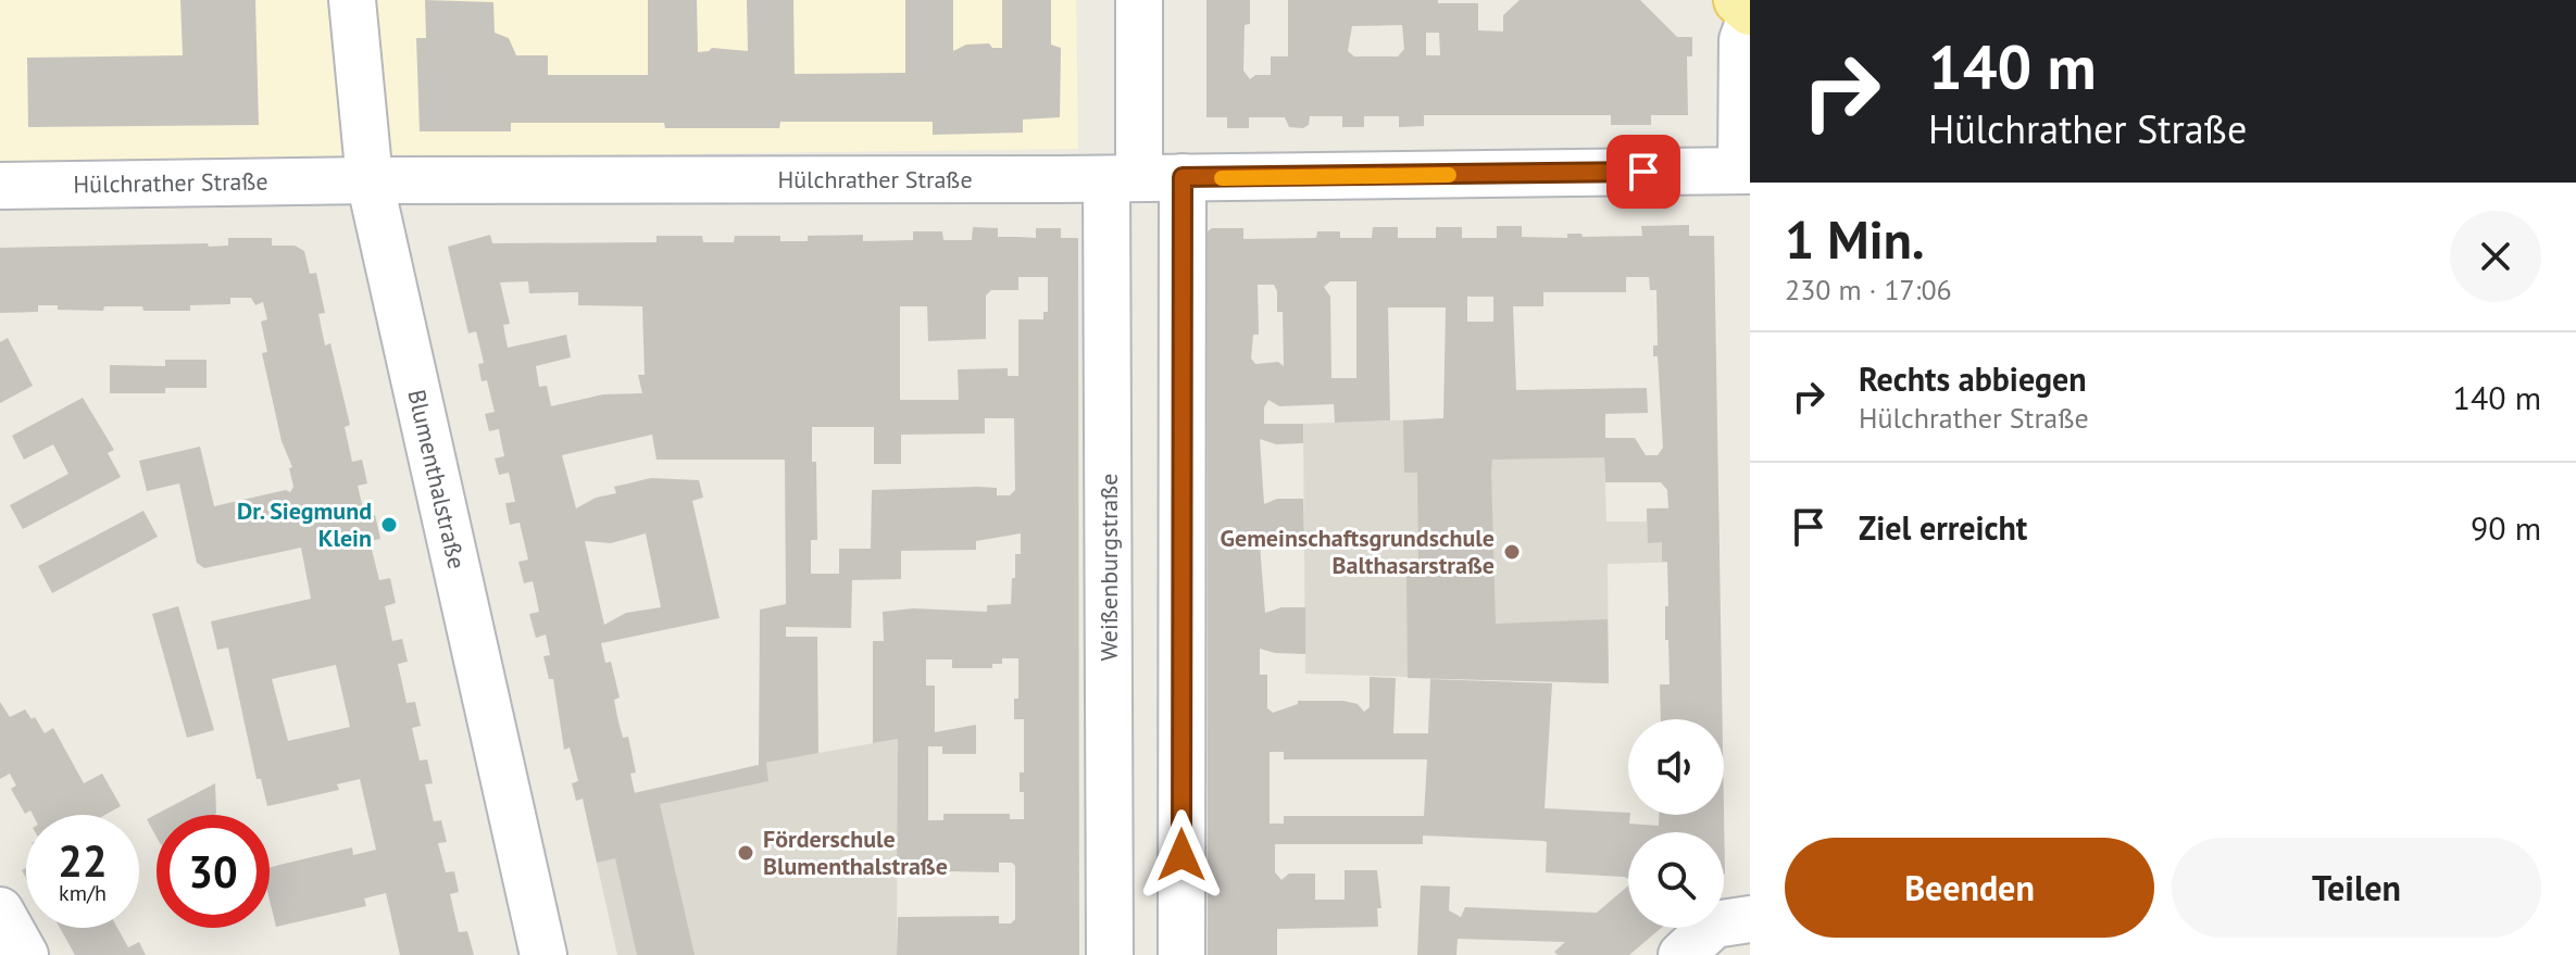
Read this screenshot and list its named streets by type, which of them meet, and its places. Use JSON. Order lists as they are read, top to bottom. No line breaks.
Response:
{"streets":{"street":["Hülchrather Straße","Blumenthalstraße","Weißenburgstraße"]},"crossings":[["Hülchrather Straße","Blumenthalstraße"],["Hülchrather Straße","Weißenburgstraße"]],"places":["Dr. Siegmund Klein","Gemeinschaftsgrundschule Balthasarstraße","Förderschule Blumenthalstraße"],"page":{"turn":["140 m","Hülchrather Straße"],"heading":["1 Min.","230 m · 17:06"],"list":[{"name":"Rechts abbiegen","note":"Hülchrather Straße","value":"140 m"},{"name":"Ziel erreicht","value":"90 m"}],"speed":"22 km/h","limit":"30","buttons":["Beenden","Teilen"]}}
